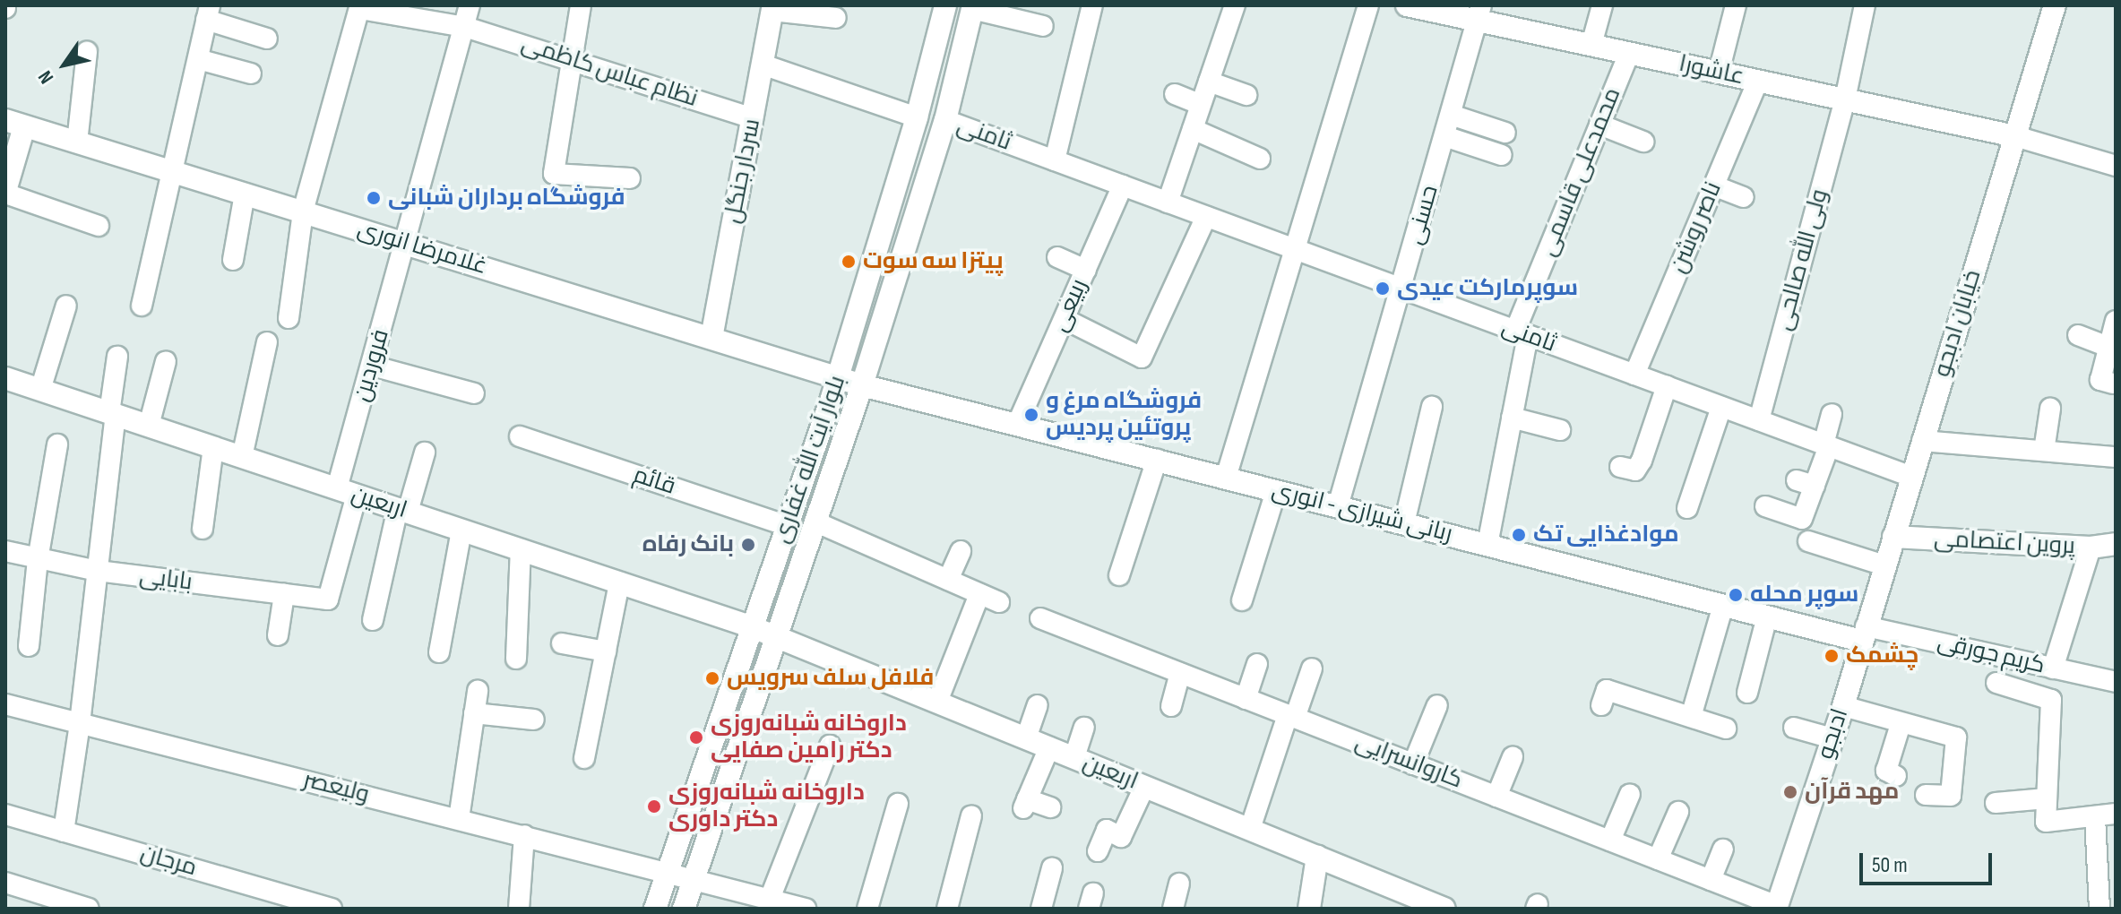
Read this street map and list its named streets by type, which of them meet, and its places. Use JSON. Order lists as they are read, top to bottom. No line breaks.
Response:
{"streets":{"street":["عاشورا","نظام عباس کاظمی","ثامنی","سردار جنگل","محمدعلی قاسمی","حسنی","ناصر روشن","غلامرضا انوری","ولی الله صالحی","ربیعی","خیابان ادبجو","فروردین","بلوار آیت الله غفاری","قائم","اربعین","ربانی شیرازی - انوری","پروین اعتصامی","بابایی","کریم جورقی","ادبجو","کاروانسرایی","ولیعصر","مرجان"]},"crossings":[["عاشورا","محمدعلی قاسمی"],["عاشورا","حسنی"],["عاشورا","ناصر روشن"],["عاشورا","ولی الله صالحی"],["عاشورا","خیابان ادبجو"],["نظام عباس کاظمی","سردار جنگل"],["نظام عباس کاظمی","فروردین"],["ثامنی","محمدعلی قاسمی"],["ثامنی","حسنی"],["ثامنی","ناصر روشن"],["ثامنی","ولی الله صالحی"],["ثامنی","ربیعی"],["ثامنی","خیابان ادبجو"],["ثامنی","بلوار آیت الله غفاری"],["سردار جنگل","غلامرضا انوری"],["محمدعلی قاسمی","ربانی شیرازی - انوری"],["حسنی","ربانی شیرازی - انوری"],["غلامرضا انوری","فروردین"],["غلامرضا انوری","بلوار آیت الله غفاری"],["غلامرضا انوری","ربانی شیرازی - انوری"],["ربیعی","ربانی شیرازی - انوری"],["خیابان ادبجو","ربانی شیرازی - انوری"],["خیابان ادبجو","پروین اعتصامی"],["خیابان ادبجو","کریم جورقی"],["خیابان ادبجو","ادبجو"],["فروردین","اربعین"],["فروردین","بابایی"],["بلوار آیت الله غفاری","قائم"],["بلوار آیت الله غفاری","اربعین"],["بلوار آیت الله غفاری","ربانی شیرازی - انوری"],["بلوار آیت الله غفاری","ولیعصر"],["ربانی شیرازی - انوری","کریم جورقی"],["ربانی شیرازی - انوری","ادبجو"],["کریم جورقی","ادبجو"],["ادبجو","کاروانسرایی"]],"places":["فروشگاه برداران شبانی","پیتزا سه سوت","سوپرمارکت عیدی","فروشگاه مرغ و پروتئین پردیس","موادغذایی تک","بانک رفاه","سوپر محله","چشمک","فلافل سلف سرویس","داروخانه شبانه‌روزی دکتر رامین صفایی","مهد قرآن","داروخانه شبانه‌روزی دکتر داوری"],"scale_bar":"50 m","north":"bottom left"}
